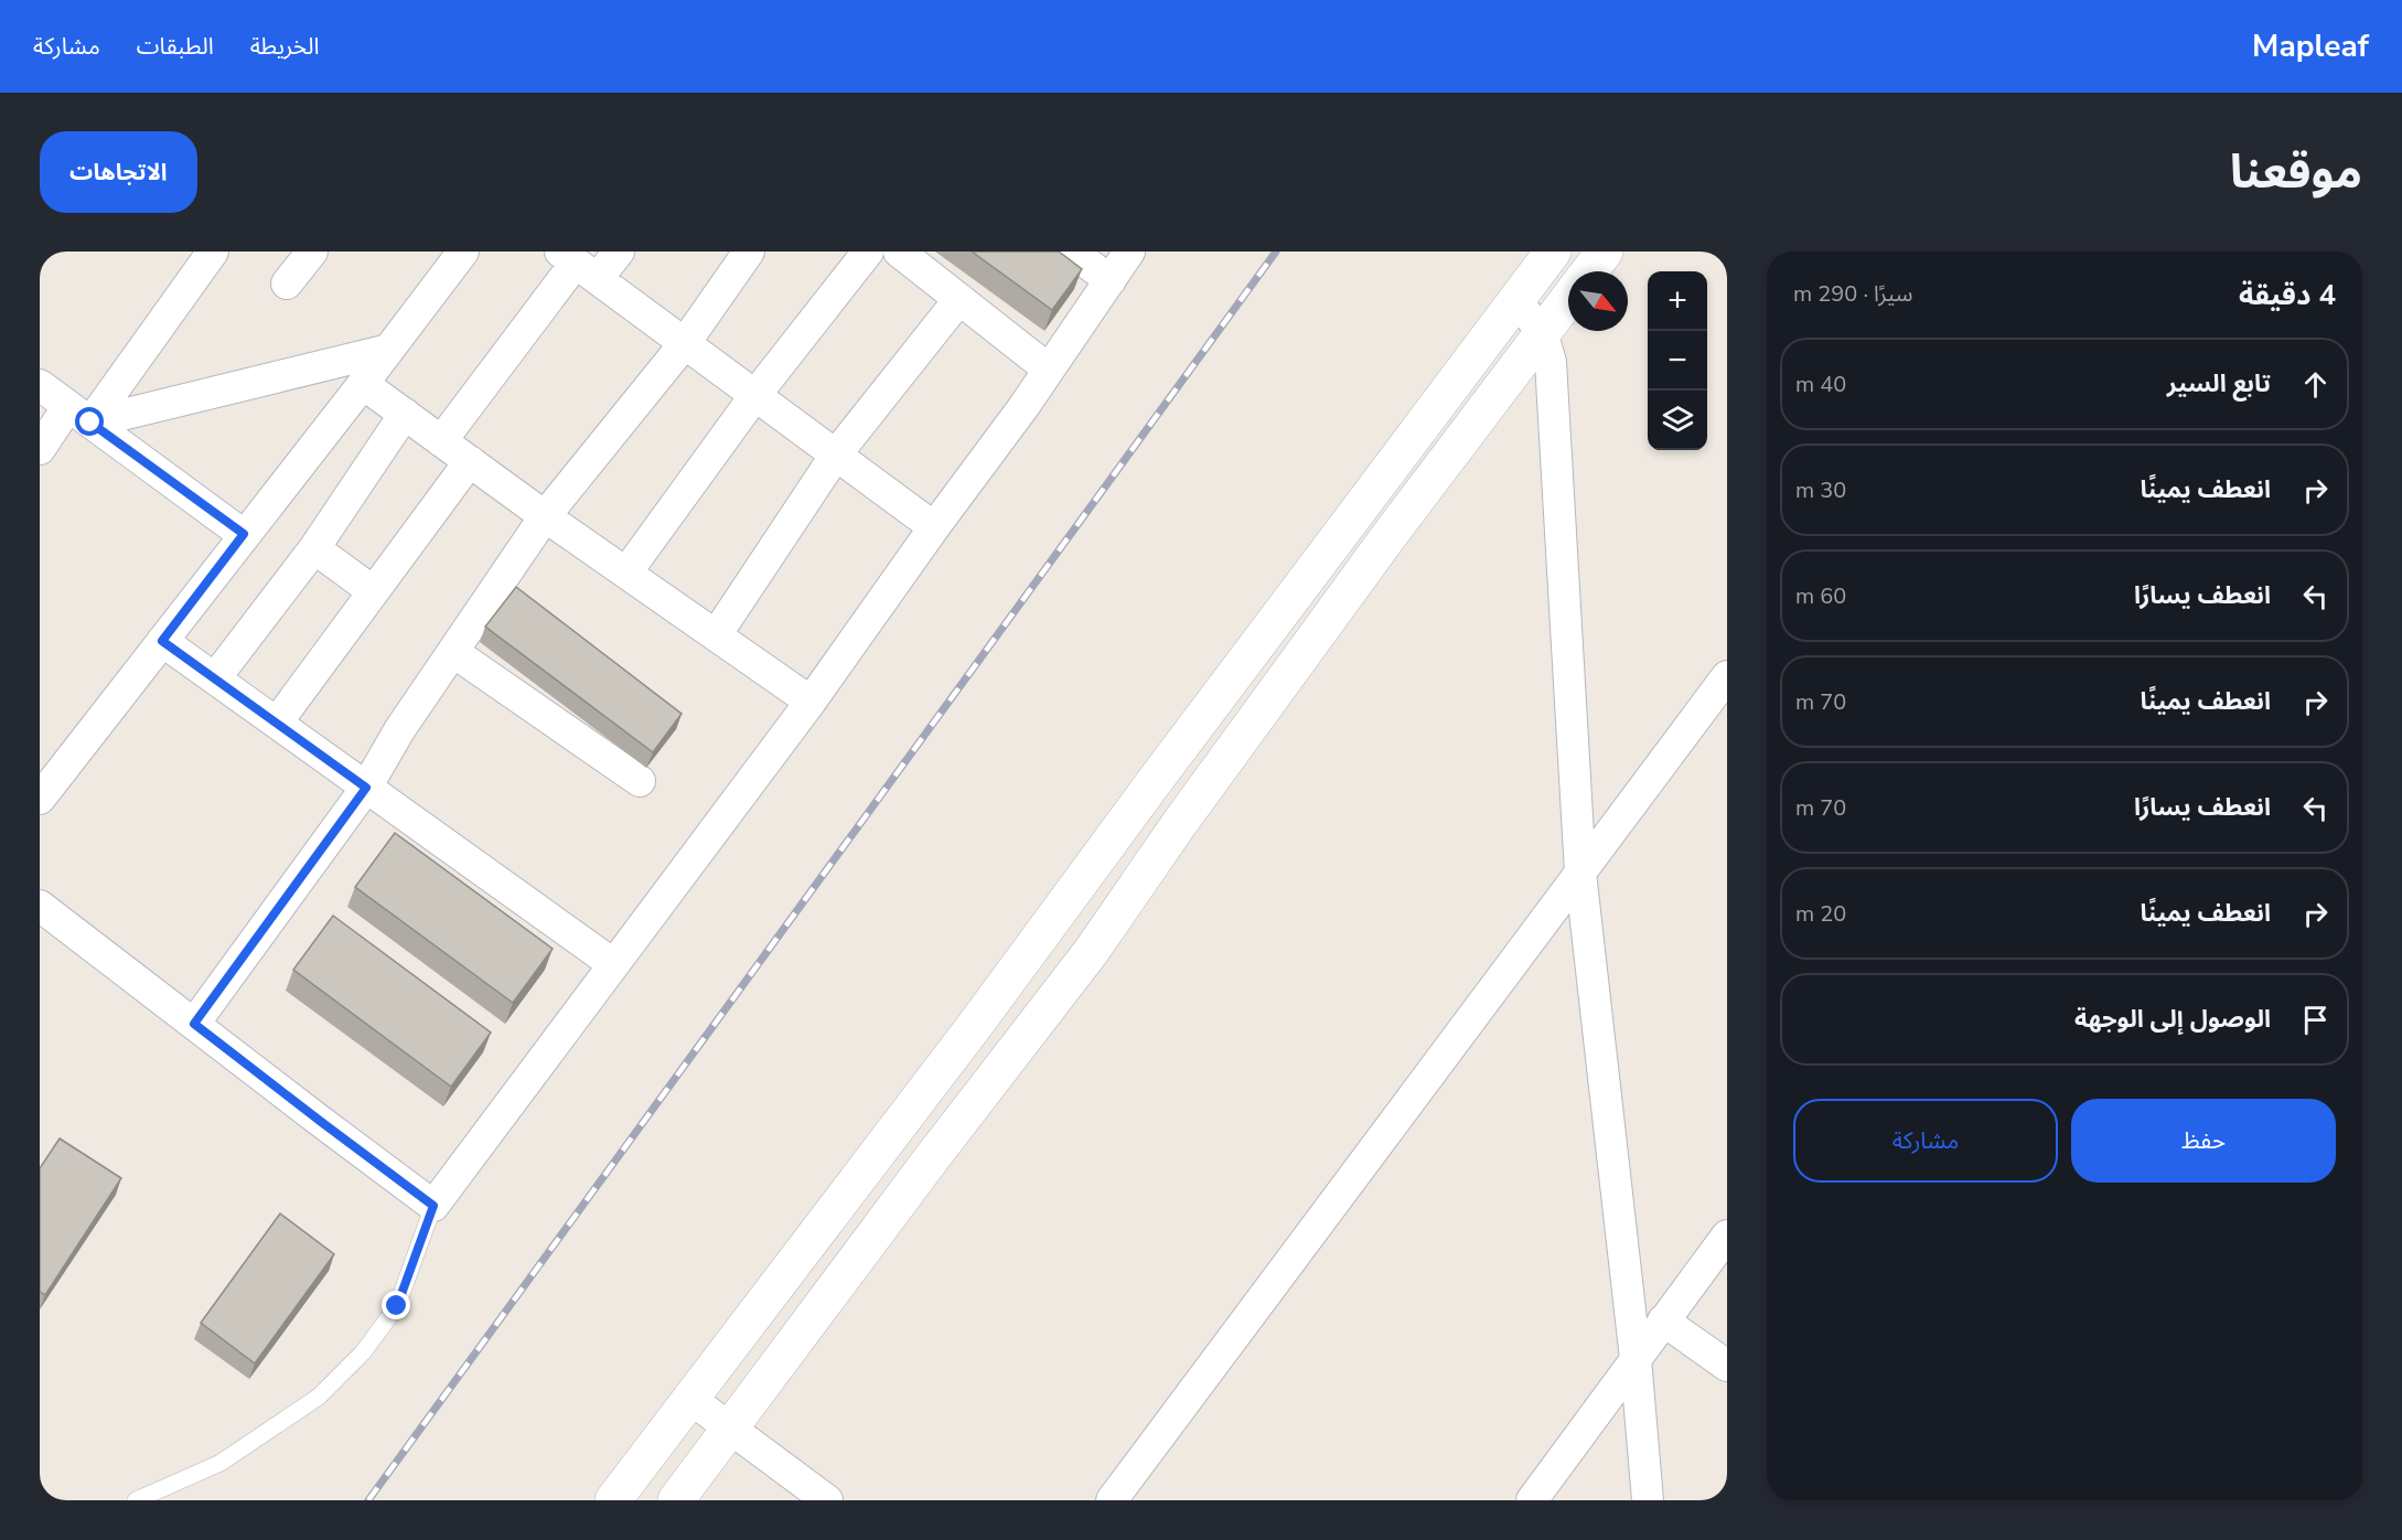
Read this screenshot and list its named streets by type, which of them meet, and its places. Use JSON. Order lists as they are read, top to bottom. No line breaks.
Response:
{"north":"bottom right","page":{"header":"Mapleaf","nav":["الخريطة","الطبقات","مشاركة"],"title":"موقعنا","buttons":["الاتجاهات",["حفظ","مشاركة"]],"heading":["4 دقيقة","سيرًا · 290 m"],"map_buttons":["+","−"],"list":[["تابع السير","40 m"],["انعطف يمينًا","30 m"],["انعطف يسارًا","60 m"],["انعطف يمينًا","70 m"],["انعطف يسارًا","70 m"],["انعطف يمينًا","20 m"],"الوصول إلى الوجهة"]}}
